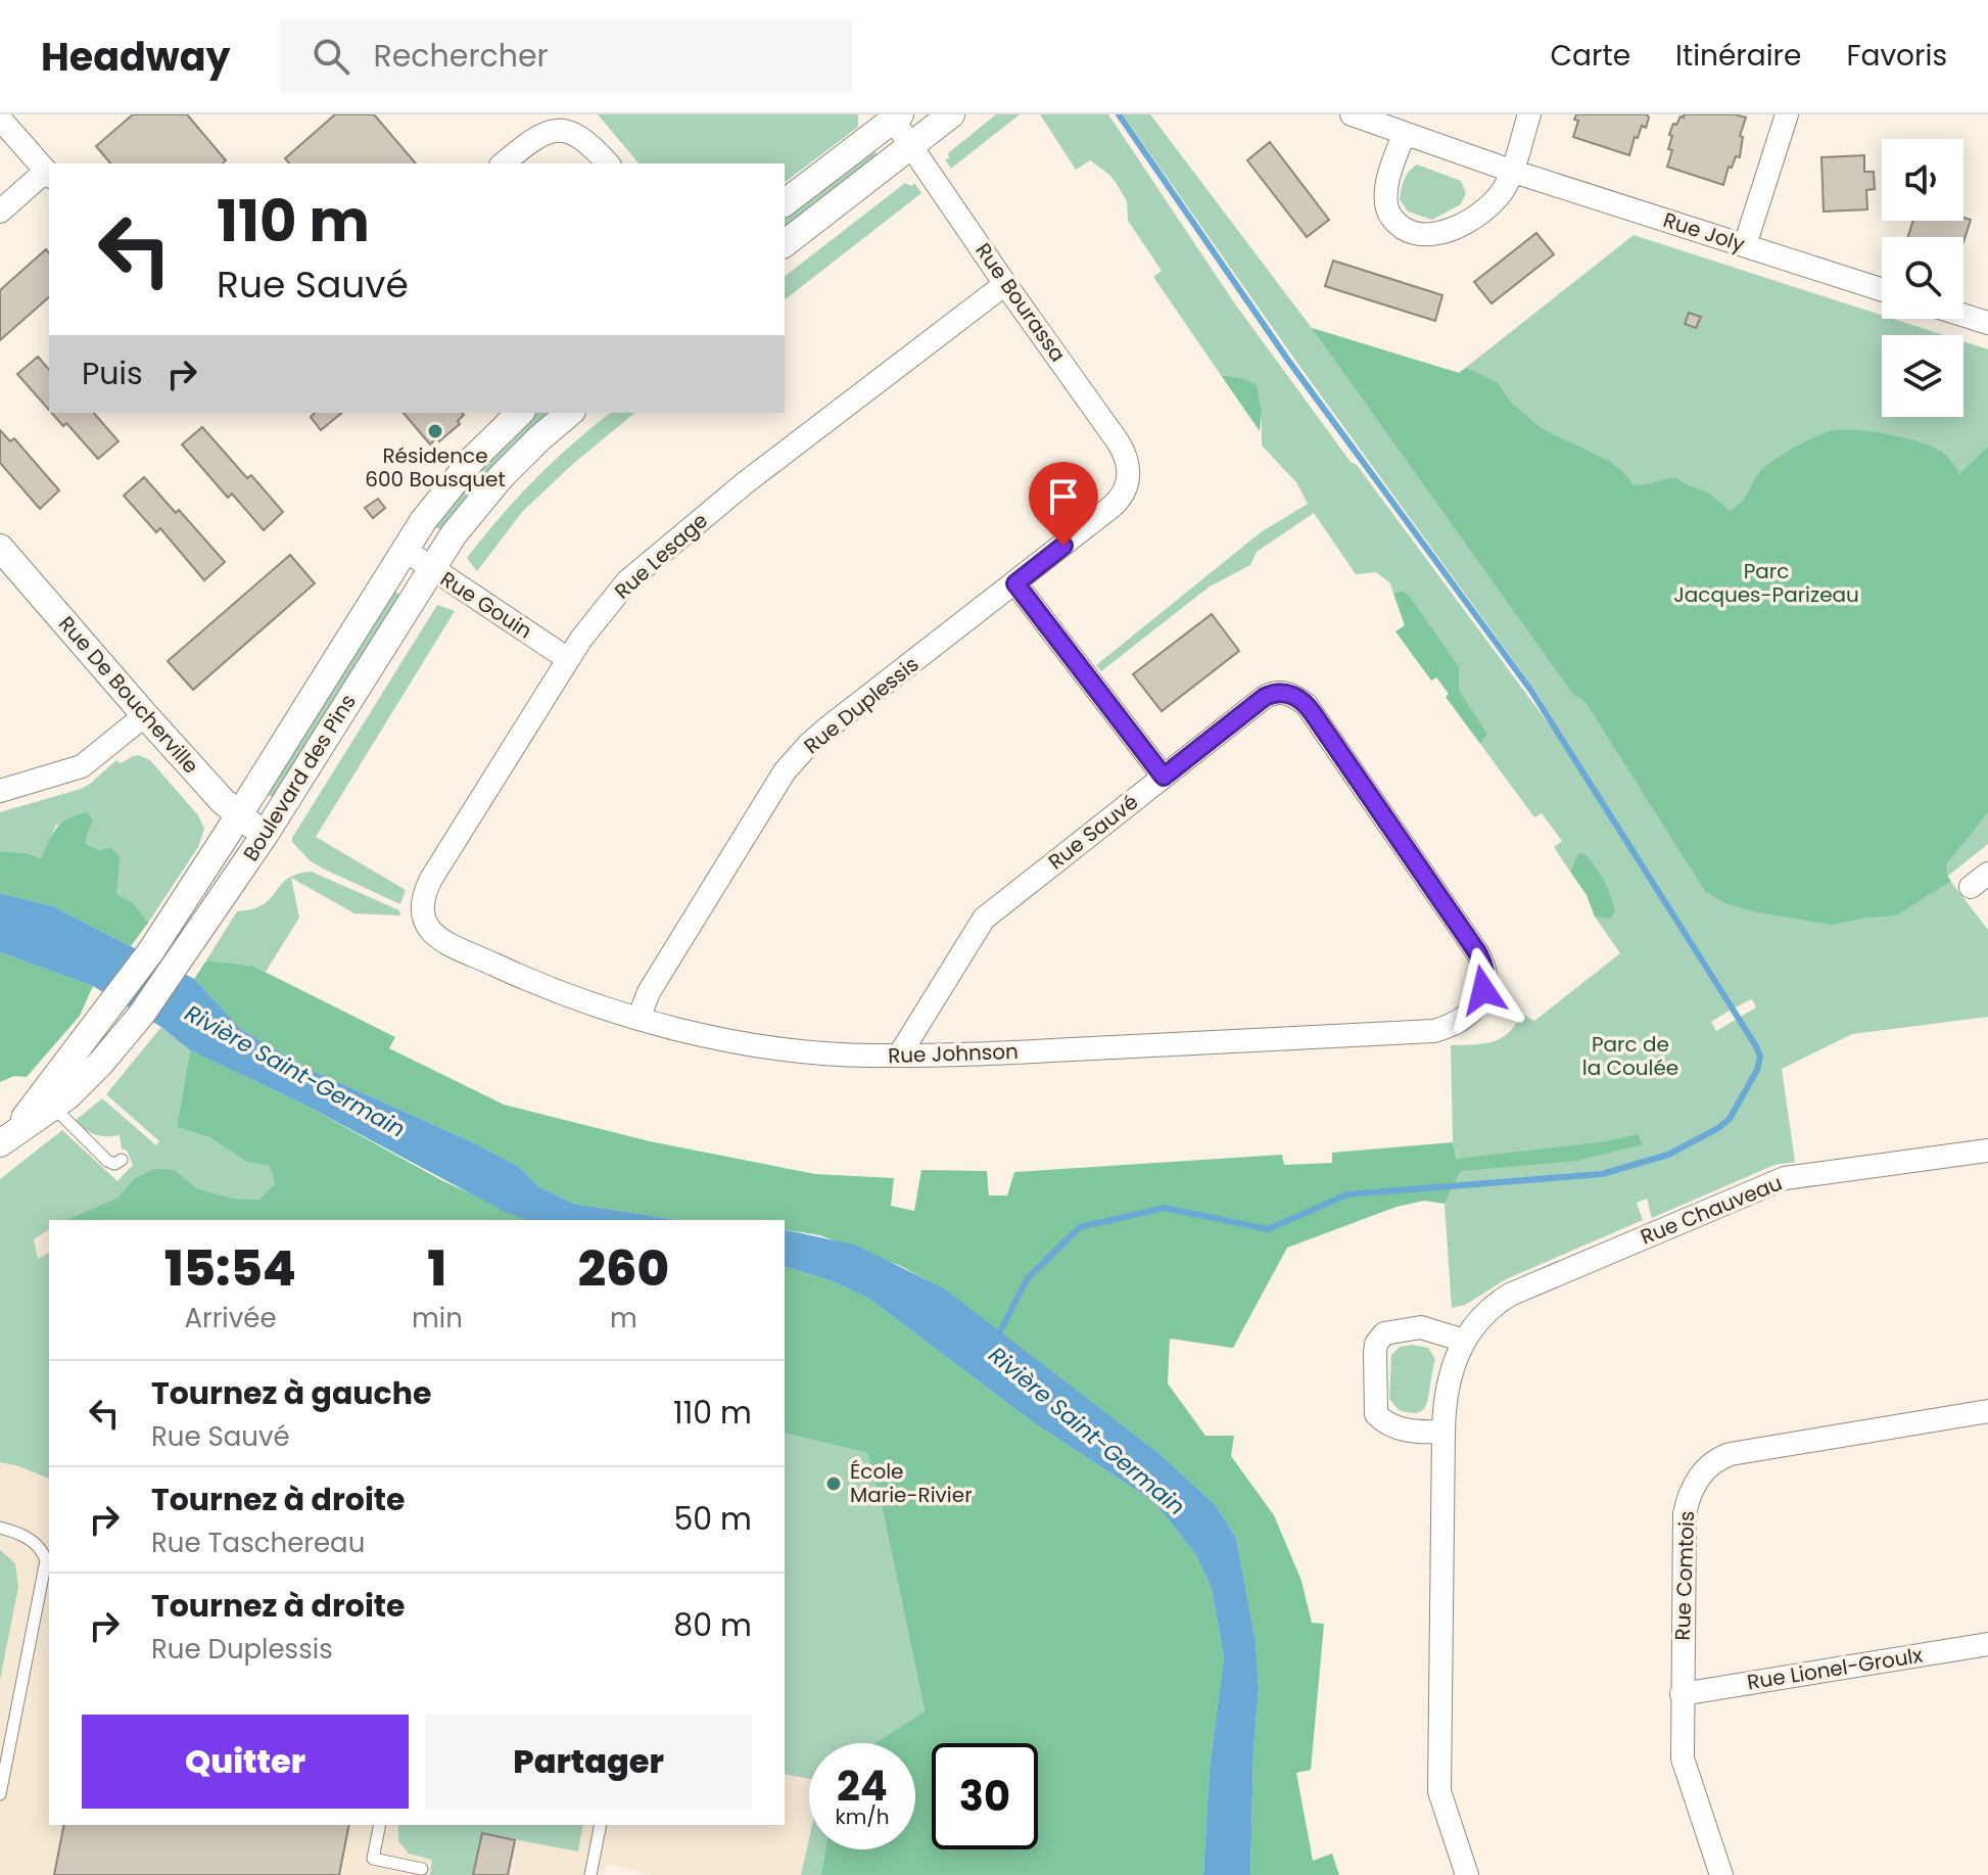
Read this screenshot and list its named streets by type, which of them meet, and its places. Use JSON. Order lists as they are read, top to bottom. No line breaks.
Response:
{"streets":{"street":["Rue Joly","Rue Bourassa","Rue Lesage","Rue Gouin","Rue De Boucherville","Rue Duplessis","Boulevard des Pins","Rue Sauvé","Rue Johnson","Rue Chauveau","Rue Comtois","Rue Lionel-Groulx"]},"crossings":[["Rue Bourassa","Rue Lesage"],["Rue Bourassa","Rue Duplessis"],["Rue Lesage","Rue Gouin"],["Rue Lesage","Rue Johnson"],["Rue Gouin","Boulevard des Pins"],["Rue De Boucherville","Boulevard des Pins"],["Rue Duplessis","Rue Johnson"],["Rue Sauvé","Rue Johnson"],["Rue Comtois","Rue Lionel-Groulx"]],"water":["Rivière Saint-Germain"],"parks":["Parc Jacques-Parizeau","Parc de la Coulée"],"places":["Résidence 600 Bousquet","École Marie-Rivier"],"page":{"header":"Headway","search":"Rechercher","nav":["Carte","Itinéraire","Favoris"],"turn":["110 m","Rue Sauvé"],"then":"Puis","eta":["15:54","Arrivée","1","min","260","m"],"list":[{"name":"Tournez à gauche","note":"Rue Sauvé","value":"110 m"},{"name":"Tournez à droite","note":"Rue Taschereau","value":"50 m"},{"name":"Tournez à droite","note":"Rue Duplessis","value":"80 m"}],"buttons":["Quitter","Partager"],"speed":"24 km/h","limit":"30"}}
